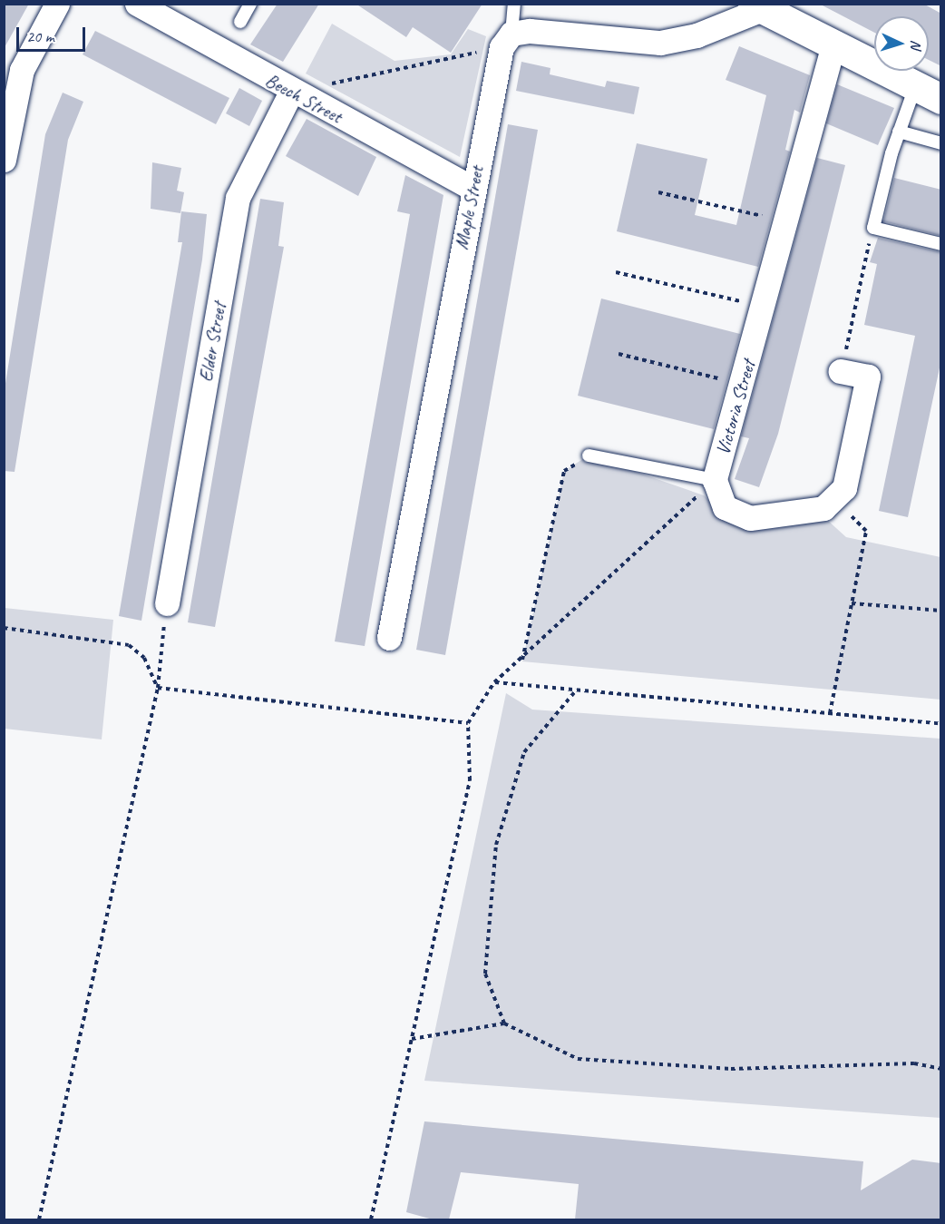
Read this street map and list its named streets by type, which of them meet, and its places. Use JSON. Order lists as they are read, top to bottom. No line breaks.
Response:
{"streets":{"street":["Beech Street","Maple Street","Elder Street","Victoria Street"]},"crossings":[["Beech Street","Maple Street"],["Beech Street","Elder Street"]],"scale_bar":"20 m","north":"right"}
